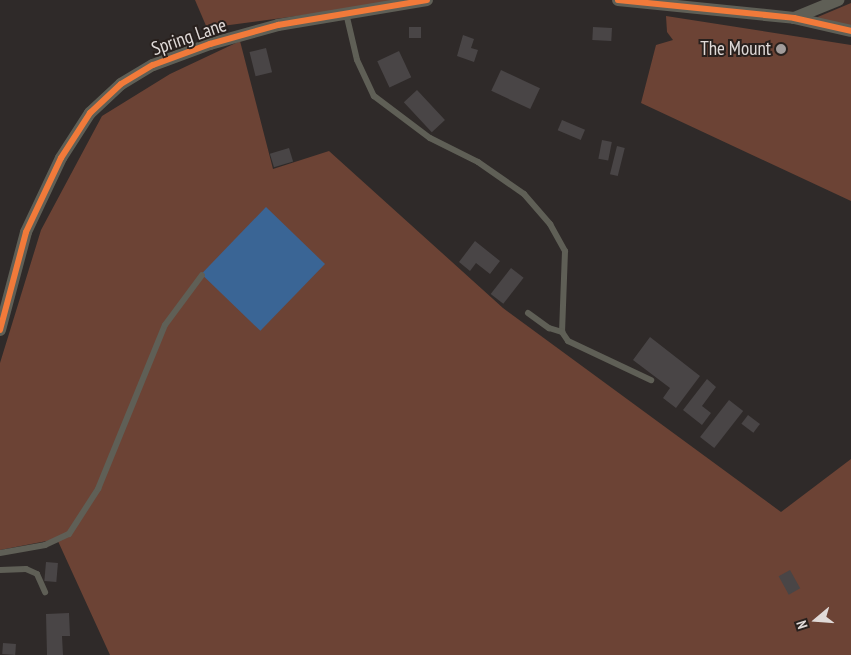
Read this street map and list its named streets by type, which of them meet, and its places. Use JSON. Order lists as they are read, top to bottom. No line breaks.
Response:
{"streets":{"street":["Spring Lane"]},"places":["The Mount"],"north":"left"}
